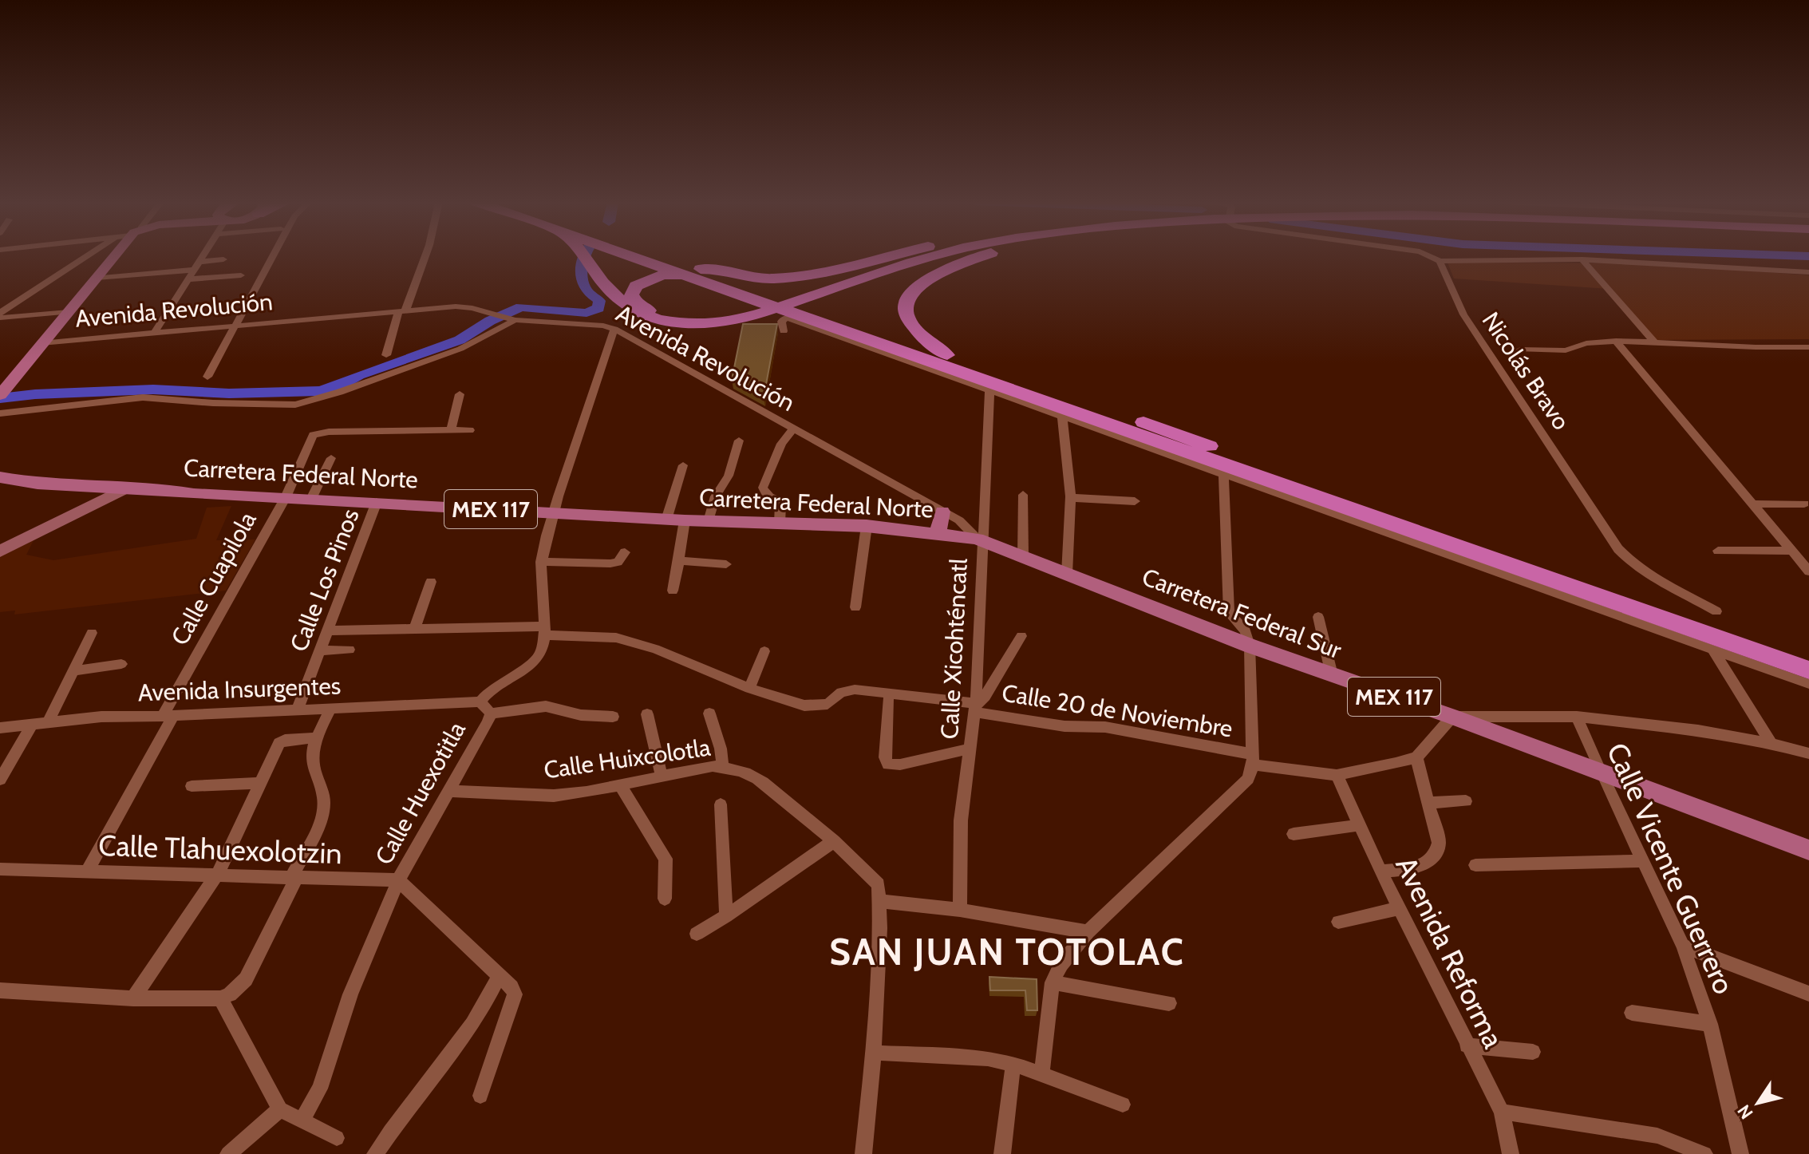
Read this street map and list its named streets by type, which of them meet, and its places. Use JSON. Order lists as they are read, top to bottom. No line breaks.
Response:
{"streets":{"main road":["Carretera Federal Norte","MEX 117","Carretera Federal Sur"],"street":["Avenida Revolución","Nicolás Bravo","Calle Cuapilola","Calle Los Pinos","Calle Xicohténcatl","Avenida Insurgentes","Calle 20 de Noviembre","Calle Huixcolotla","Calle Huexotitla","Calle Tlahuexolotzin","Calle Vicente Guerrero","Avenida Reforma"]},"crossings":[["Avenida Revolución","Carretera Federal Norte"],["Avenida Revolución","Carretera Federal Sur"],["Avenida Revolución","Calle Xicohténcatl"],["Carretera Federal Norte","Calle Cuapilola"],["Carretera Federal Norte","Calle Los Pinos"],["Carretera Federal Norte","Carretera Federal Sur"],["Carretera Federal Norte","Calle Xicohténcatl"],["Calle Cuapilola","Avenida Insurgentes"],["Calle Cuapilola","Calle Tlahuexolotzin"],["Calle Los Pinos","Avenida Insurgentes"],["Calle Los Pinos","Calle 20 de Noviembre"],["Carretera Federal Sur","Calle Xicohténcatl"],["Carretera Federal Sur","Calle Vicente Guerrero"],["Calle Xicohténcatl","Calle 20 de Noviembre"],["Avenida Insurgentes","Calle Huexotitla"],["Calle 20 de Noviembre","Calle Huexotitla"],["Calle 20 de Noviembre","Avenida Reforma"],["Calle Huixcolotla","Calle Huexotitla"],["Calle Huexotitla","Calle Tlahuexolotzin"]],"districts":["SAN JUAN TOTOLAC"],"north":"bottom left"}
